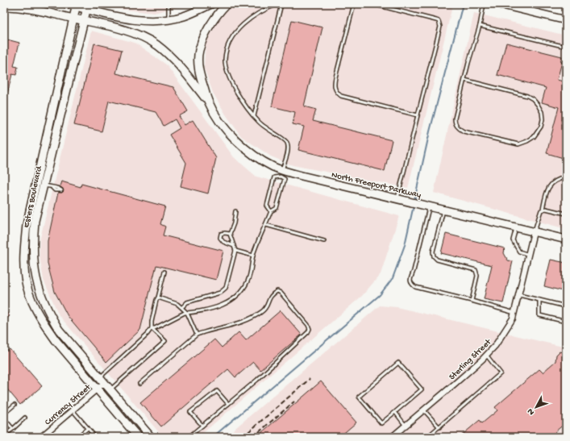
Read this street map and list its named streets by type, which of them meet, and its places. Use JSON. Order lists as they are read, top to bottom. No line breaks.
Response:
{"streets":{"main road":["North Freeport Parkway","Esters Boulevard"],"street":["Sterling Street","Currency Street"]},"crossings":[["North Freeport Parkway","Sterling Street"],["Esters Boulevard","Currency Street"]],"north":"bottom left"}
